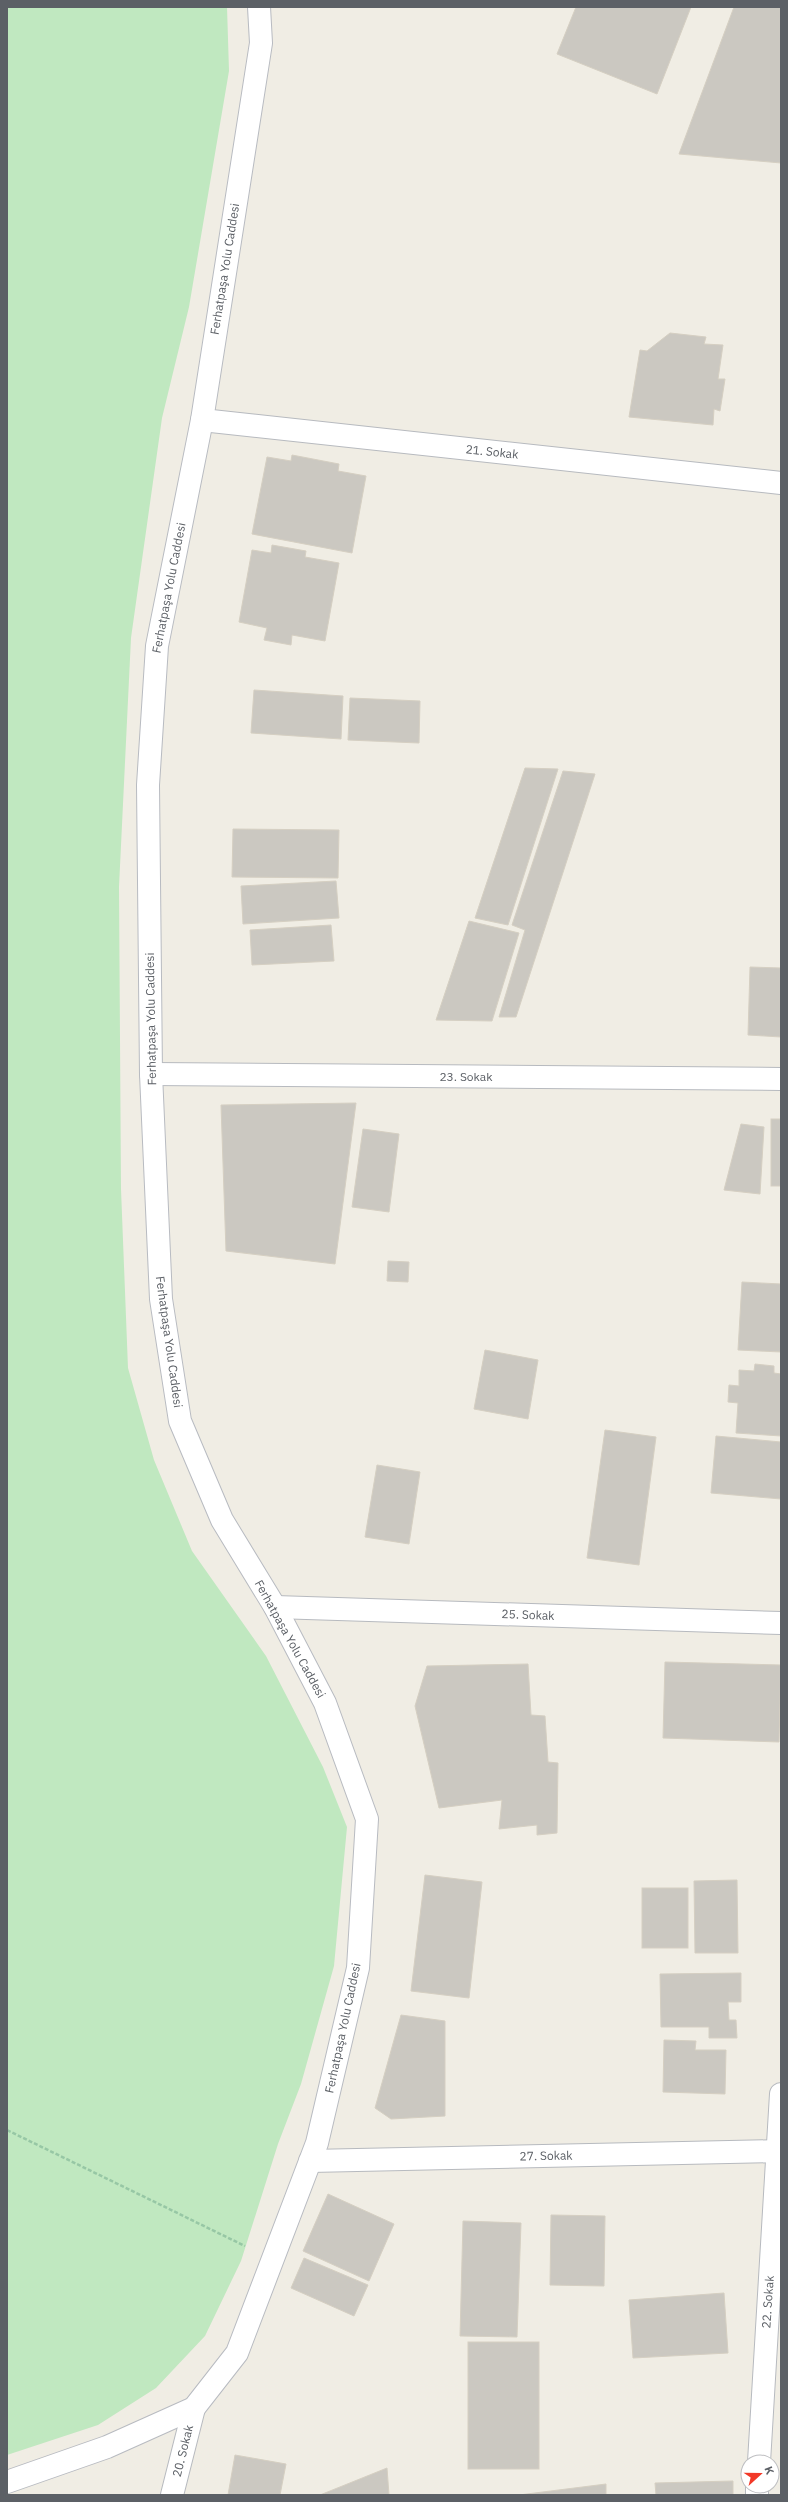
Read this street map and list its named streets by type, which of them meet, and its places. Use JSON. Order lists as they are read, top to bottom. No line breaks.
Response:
{"streets":{"main road":["Ferhatpaşa Yolu Caddesi","21. Sokak","23. Sokak","25. Sokak","27. Sokak","22. Sokak","20. Sokak"]},"crossings":[["Ferhatpaşa Yolu Caddesi","21. Sokak"],["Ferhatpaşa Yolu Caddesi","23. Sokak"],["Ferhatpaşa Yolu Caddesi","25. Sokak"],["Ferhatpaşa Yolu Caddesi","27. Sokak"],["Ferhatpaşa Yolu Caddesi","20. Sokak"],["27. Sokak","22. Sokak"]],"north":"right"}
